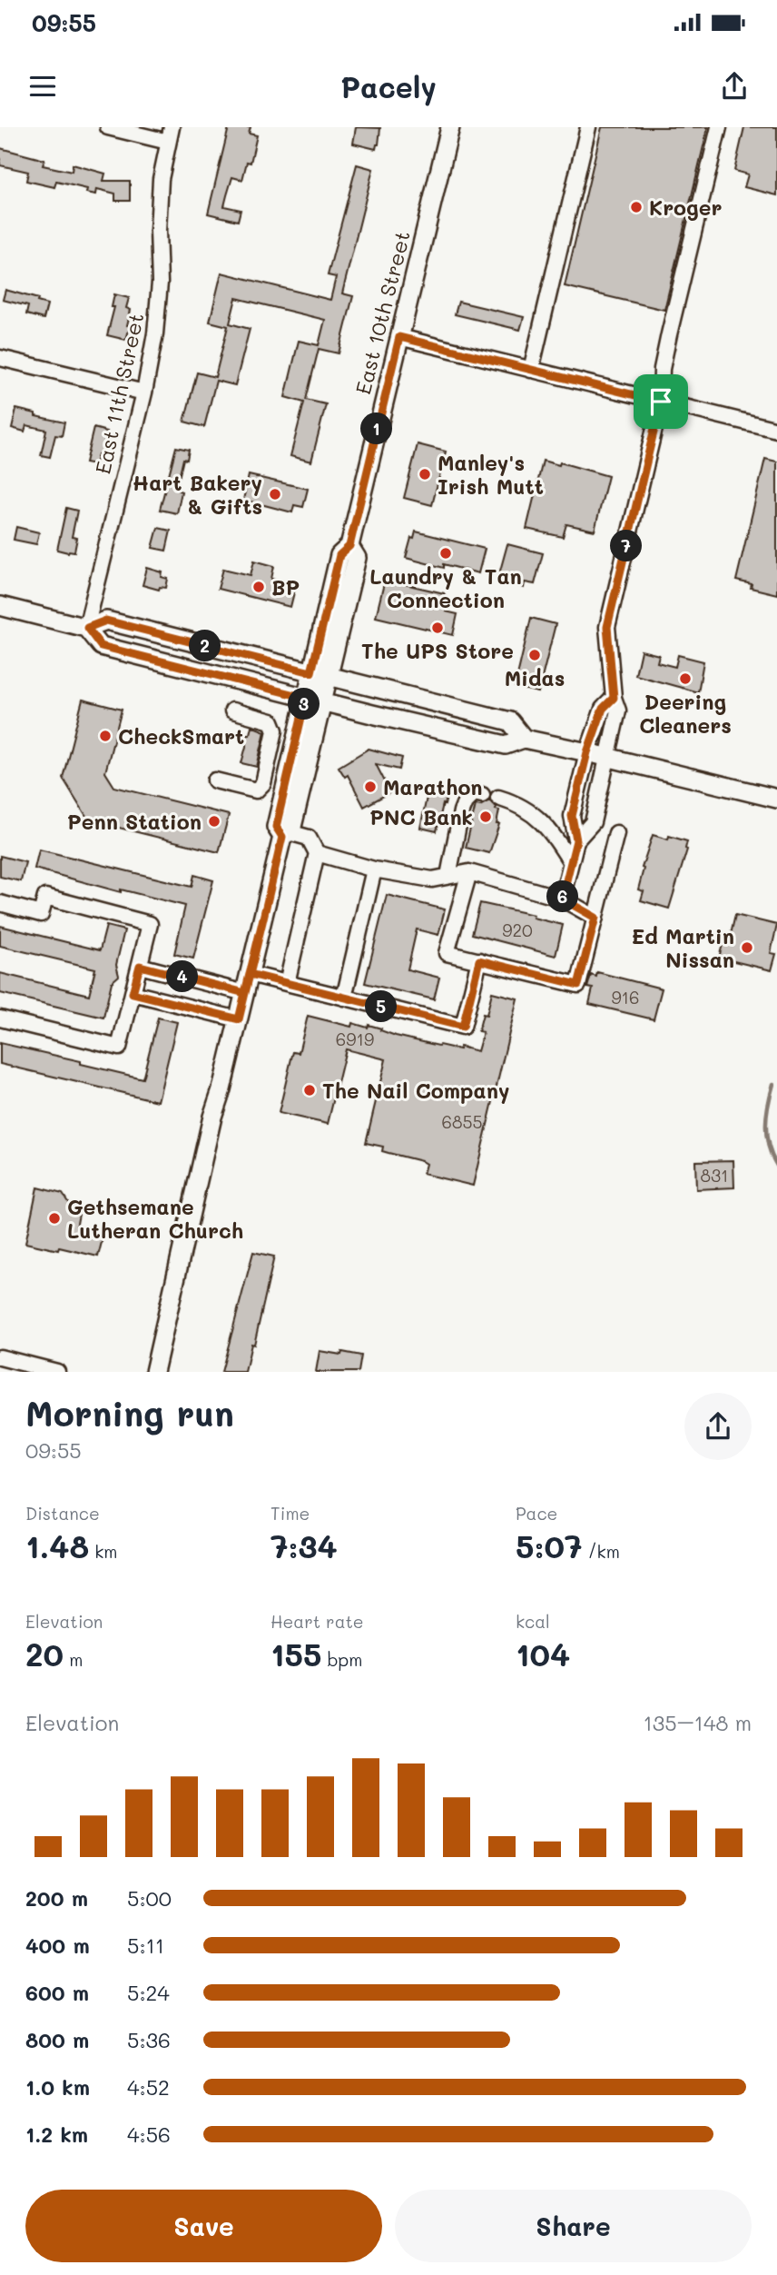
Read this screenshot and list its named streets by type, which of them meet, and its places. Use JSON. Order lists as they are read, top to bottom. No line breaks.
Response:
{"streets":{"main road":["East 10th Street"],"street":["East 11th Street"]},"places":["Kroger","Manley's Irish Mutt","Hart Bakery & Gifts","Laundry & Tan Connection","BP","The UPS Store","Midas","Deering Cleaners","CheckSmart","Marathon","PNC Bank","Penn Station","Ed Martin Nissan","The Nail Company","Gethsemane Lutheran Church"],"house_numbers":["920","916","6919","6855","831"],"page":{"status":"09:55","header":"Pacely","pins":["1","7","2","3","6","4","5"],"heading":["Morning run","09:55"],"stats":[["Distance","1.48 km"],["Time","7:34"],["Pace","5:07 /km"],["Elevation","20 m"],["Heart rate","155 bpm"],["kcal","104"]],"chart":["Elevation","135–148 m"],"list":[{"name":"200 m","note":"5:00"},{"name":"400 m","note":"5:11"},{"name":"600 m","note":"5:24"},{"name":"800 m","note":"5:36"},{"name":"1.0 km","note":"4:52"},{"name":"1.2 km","note":"4:56"}],"buttons":["Save","Share"]}}
